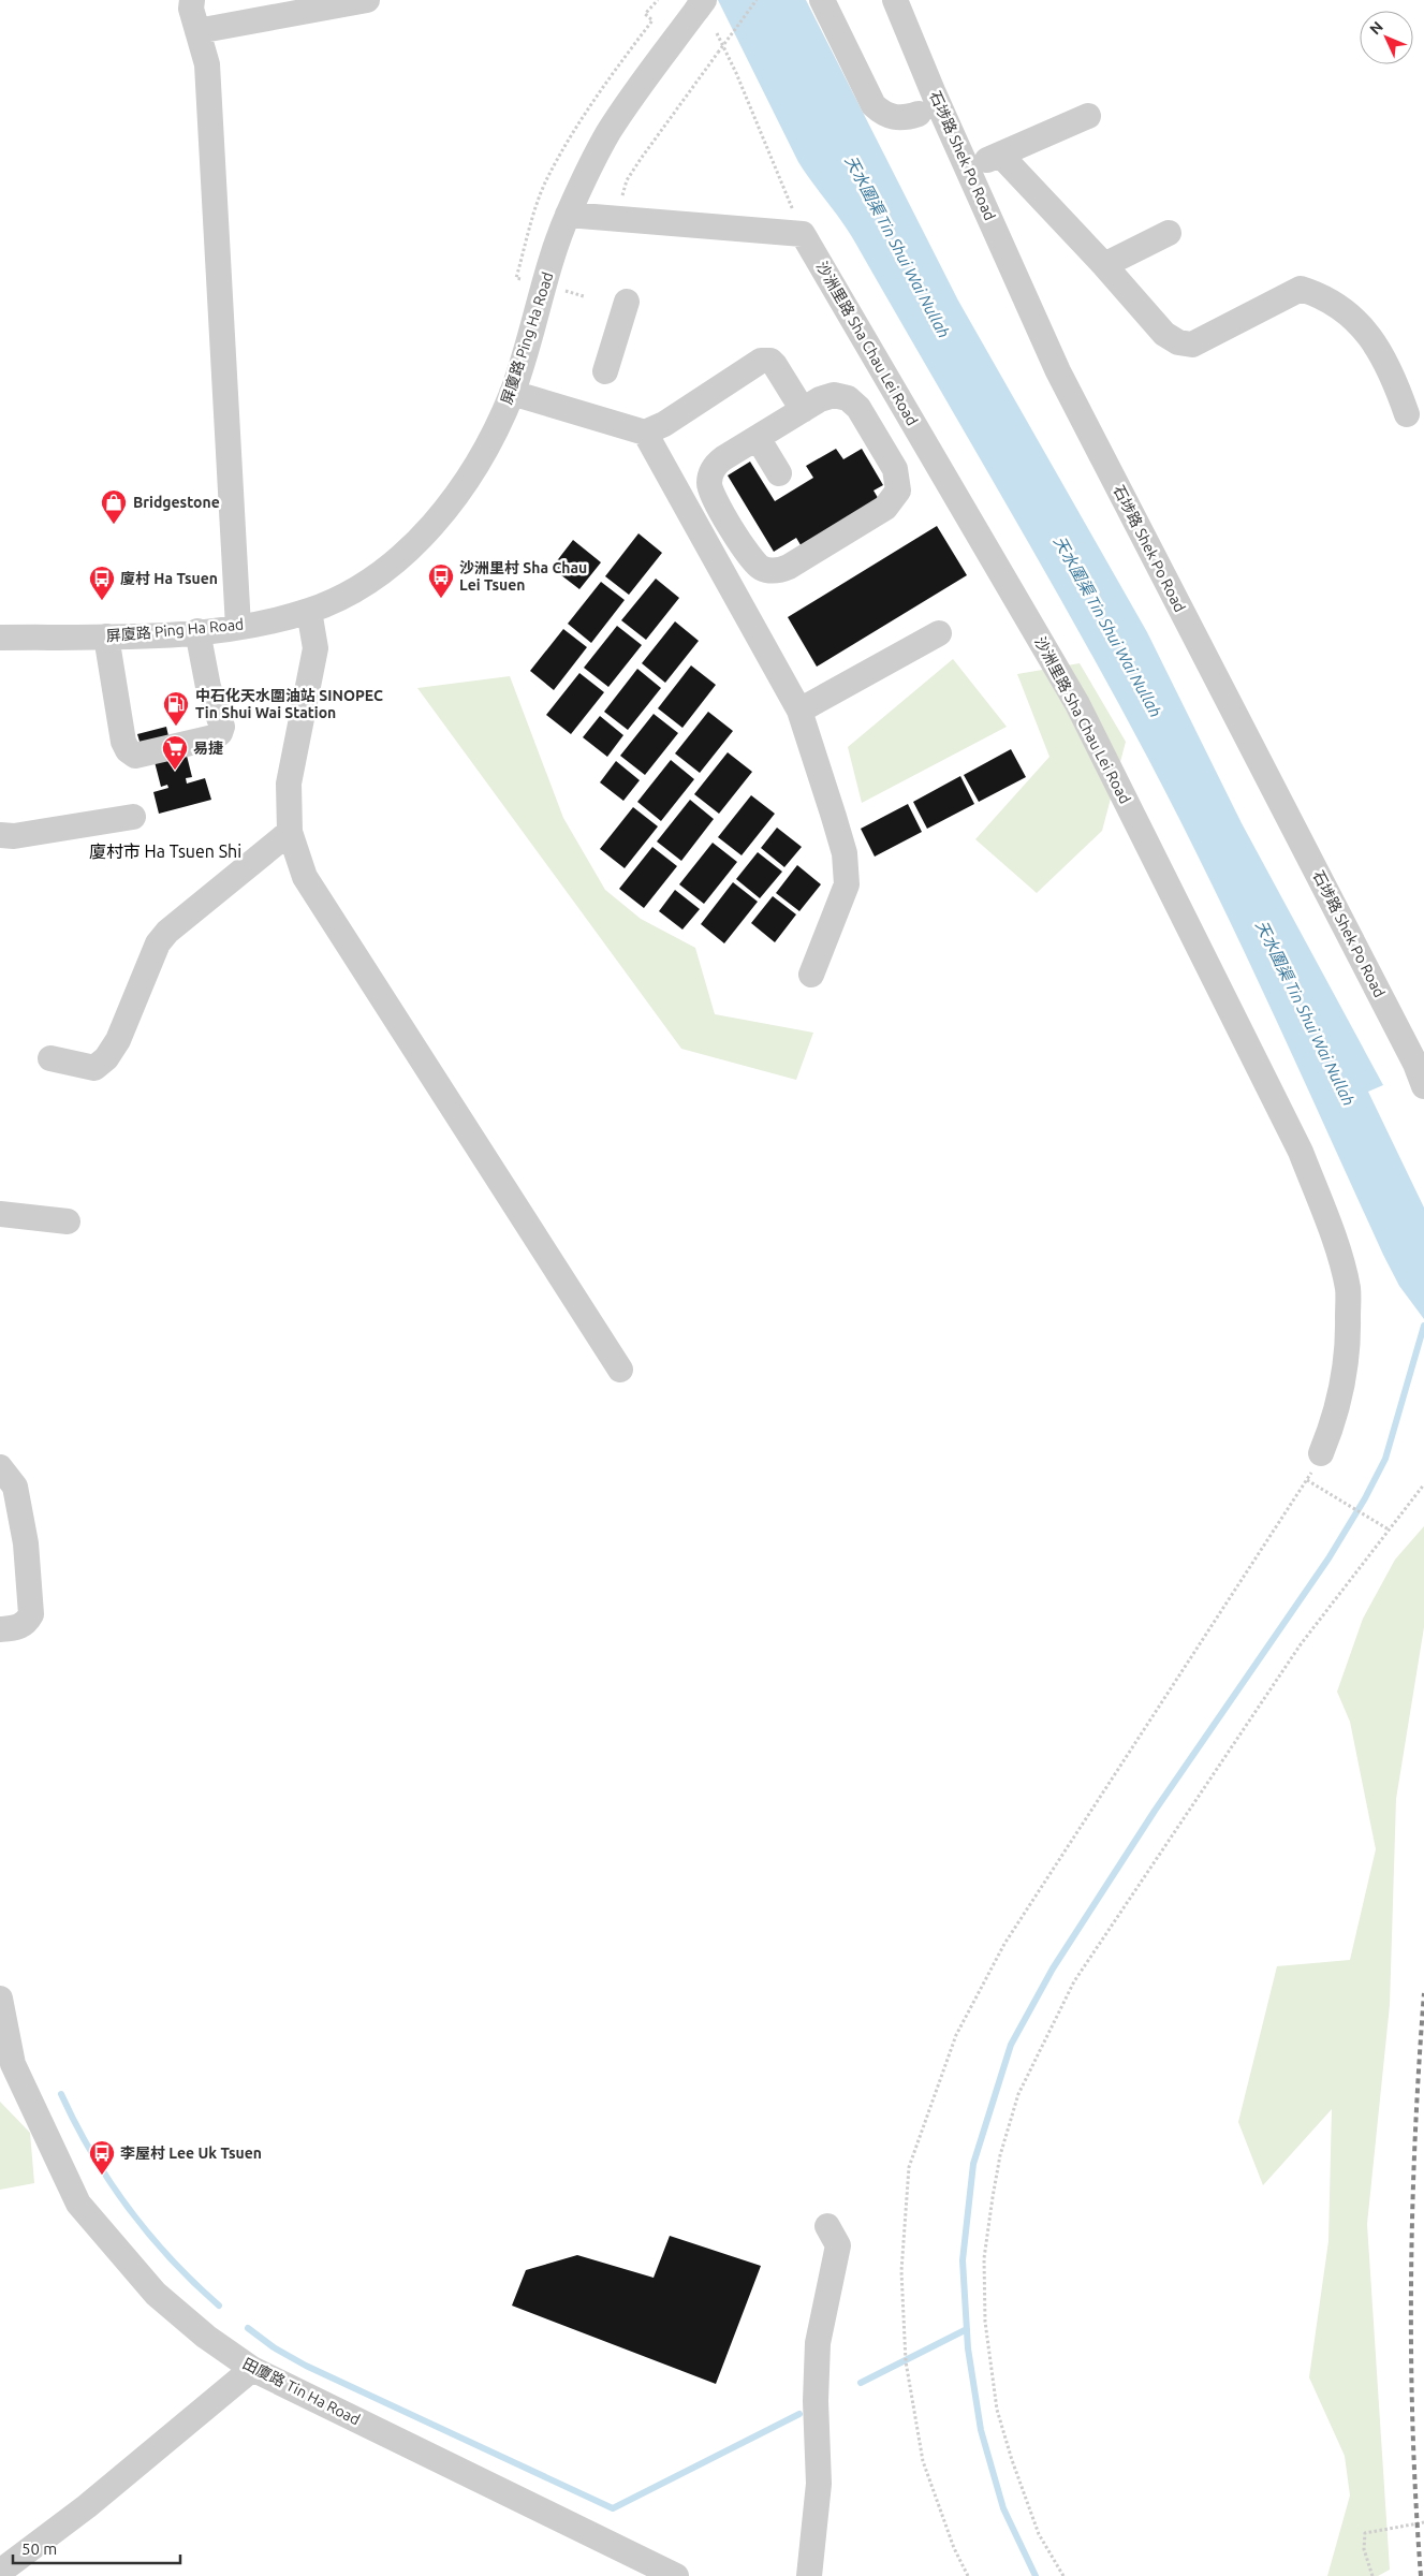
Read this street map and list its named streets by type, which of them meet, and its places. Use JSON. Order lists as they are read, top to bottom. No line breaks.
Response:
{"streets":{"street":["石埗路 Shek Po Road","屏廈路 Ping Ha Road","沙洲里路 Sha Chau Lei Road","田廈路 Tin Ha Road"]},"districts":["廈村市 Ha Tsuen Shi"],"water":["天水圍渠 Tin Shui Wai Nullah"],"places":{"shop":["Bridgestone"],"bus stop":["沙洲里村 Sha Chau Lei Tsuen","廈村 Ha Tsuen","李屋村 Lee Uk Tsuen"],"fuel station":["中石化天水圍油站 SINOPEC Tin Shui Wai Station"],"supermarket":["易捷"]},"scale_bar":"50 m","north":"top left"}
